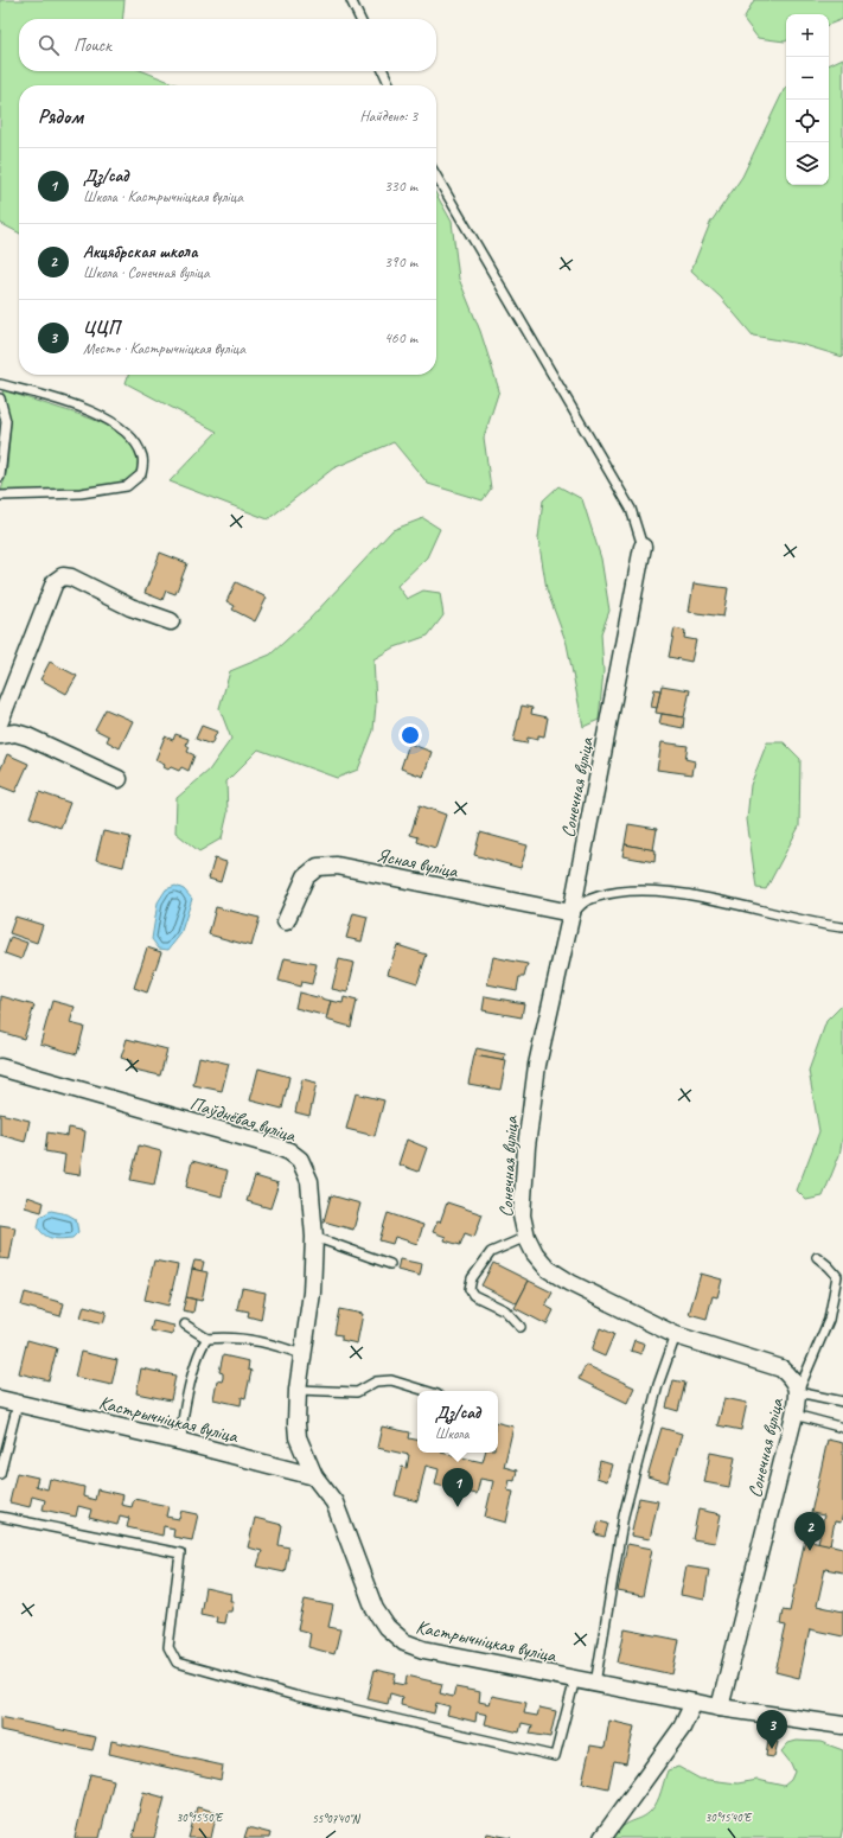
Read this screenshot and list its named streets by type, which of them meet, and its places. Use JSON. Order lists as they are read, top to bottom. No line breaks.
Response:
{"streets":{"street":["Сонечная вуліца","Ясная вуліца","Паўднёвая вуліца","Кастрычніцкая вуліца"]},"crossings":[["Сонечная вуліца","Ясная вуліца"],["Сонечная вуліца","Кастрычніцкая вуліца"],["Паўднёвая вуліца","Кастрычніцкая вуліца"]],"page":{"map_buttons":["+","−"],"search":"Поиск","heading":["Рядом","Найдено: 3"],"list":[{"mark":"1","name":"Дз/сад","note":"Школа · Кастрычніцкая вуліца","value":"330 m"},{"mark":"2","name":"Акцябрская школа","note":"Школа · Сонечная вуліца","value":"390 m"},{"mark":"3","name":"ЦЦП","note":"Место · Кастрычніцкая вуліца","value":"460 m"}],"popup":["Дз/сад","Школа"],"pins":["1","2","3"]},"coordinates":["30°15'50\"E","30°15'40\"E","55°07'40\"N"]}
